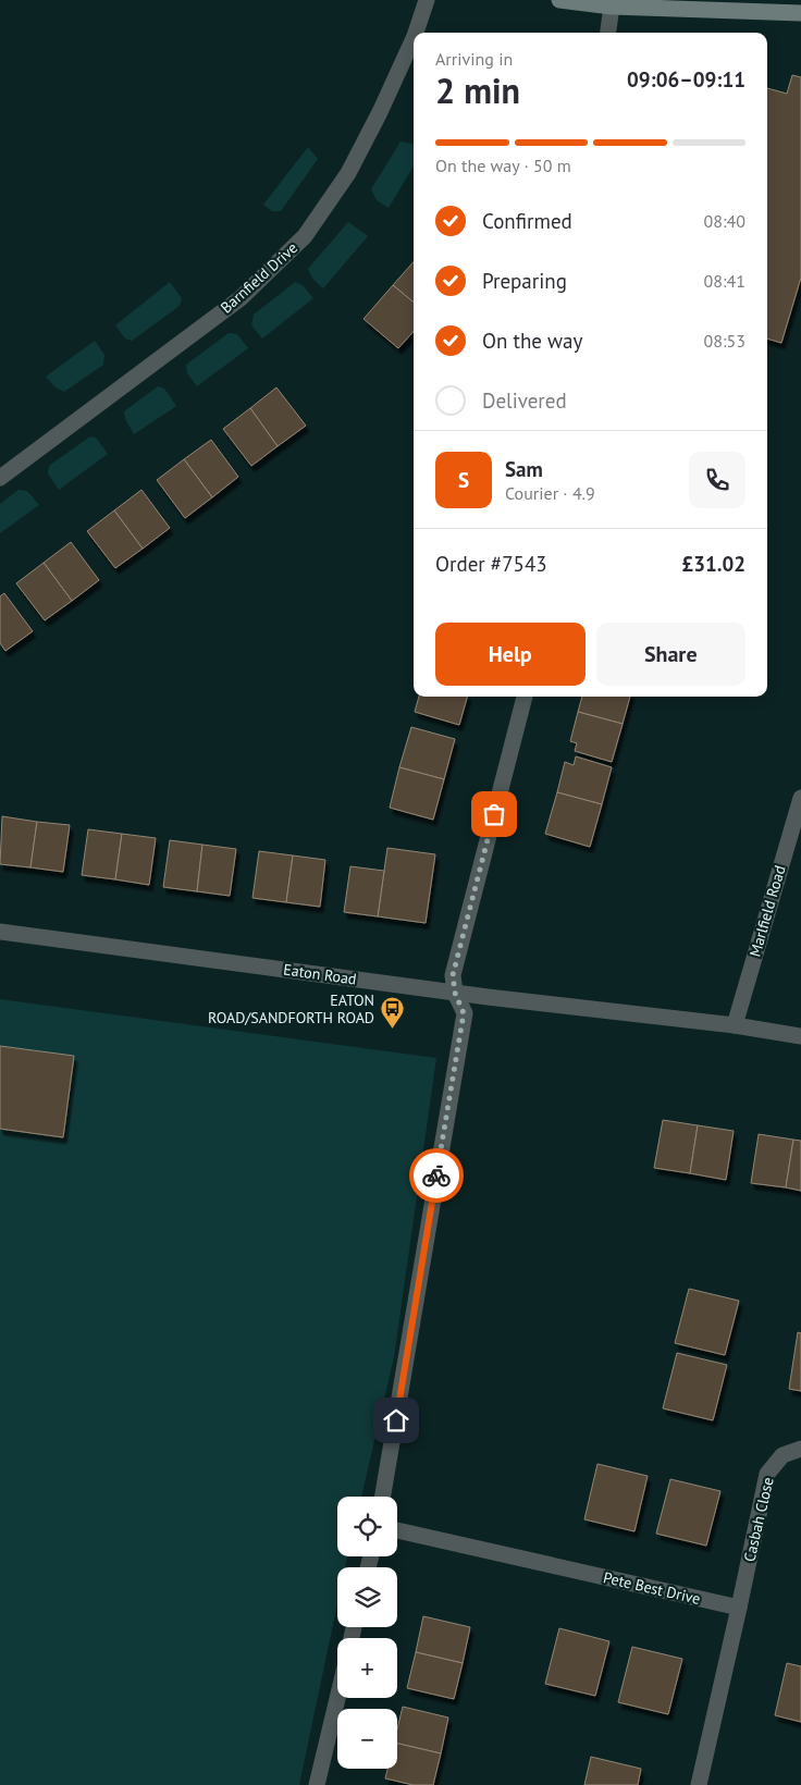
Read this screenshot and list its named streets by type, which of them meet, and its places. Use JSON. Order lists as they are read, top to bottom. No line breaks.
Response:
{"streets":{"street":["Barnfield Drive","Marlfield Road","Eaton Road","Casbah Close","Pete Best Drive"]},"crossings":[["Marlfield Road","Eaton Road"],["Casbah Close","Pete Best Drive"]],"places":{"bus stop":["EATON ROAD/SANDFORTH ROAD"]},"page":{"heading":["2 min","Arriving in","09:06–09:11"],"panel":["Sam","Courier · 4.9","Order #7543","£31.02"],"bar":"On the way · 50 m","list":[["Confirmed","08:40"],["Preparing","08:41"],["On the way","08:53"],"Delivered"],"round":"S","buttons":["Help","Share"],"map_buttons":["+","−"]}}
